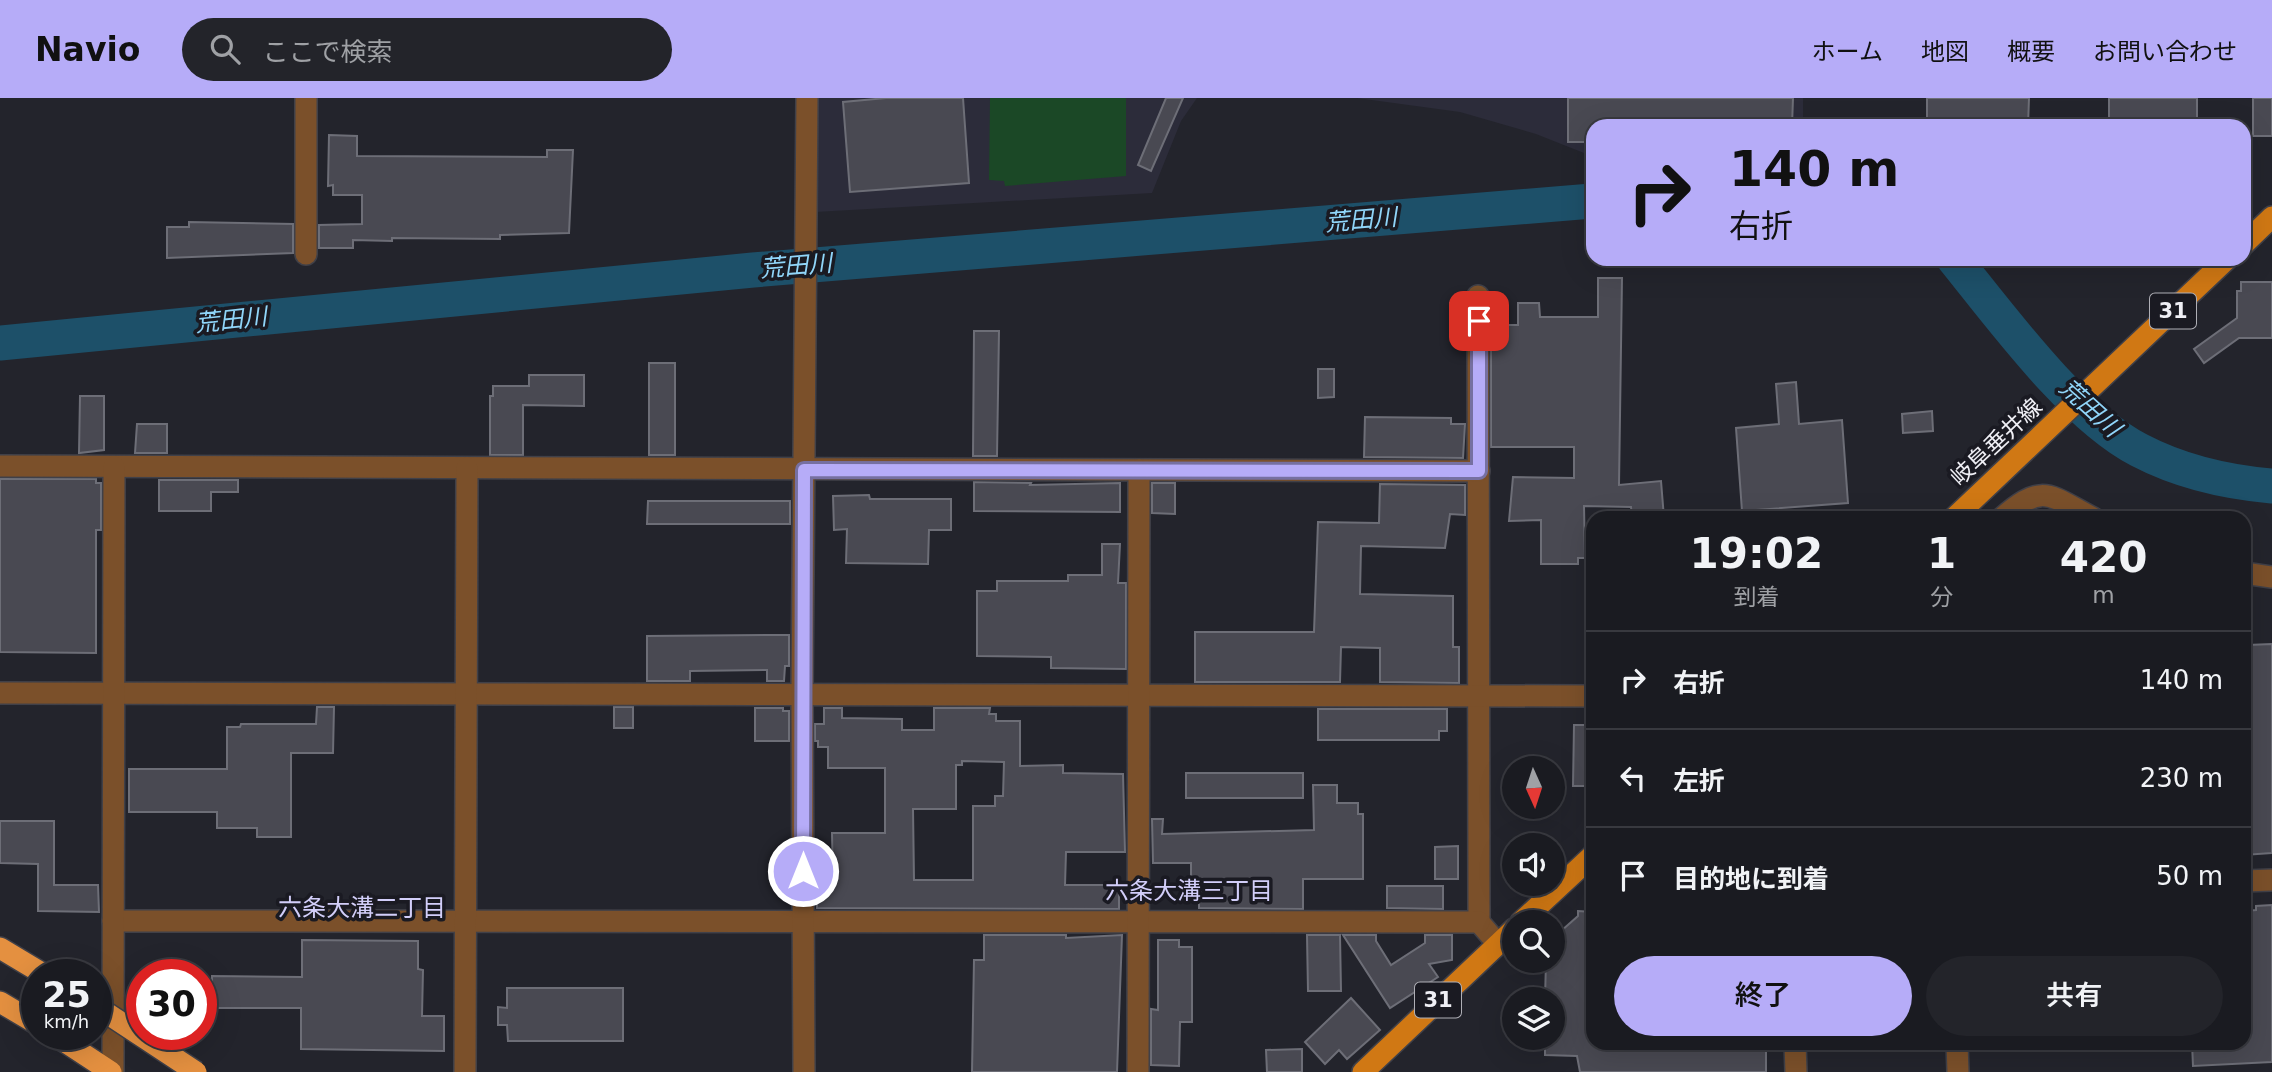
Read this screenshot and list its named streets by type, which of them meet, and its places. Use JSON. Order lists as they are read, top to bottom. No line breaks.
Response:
{"streets":{"main road":["31","岐阜垂井線"]},"districts":["六条大溝三丁目","六条大溝二丁目"],"water":["荒田川"],"north":"bottom","page":{"header":"Navio","search":"ここで検索","nav":["ホーム","地図","概要","お問い合わせ"],"turn":["140 m","右折"],"eta":["19:02","到着","1","分","420","m"],"list":[{"name":"右折","value":"140 m"},{"name":"左折","value":"230 m"},{"name":"目的地に到着","value":"50 m"}],"buttons":["終了","共有"],"speed":"25 km/h","limit":"30"}}
